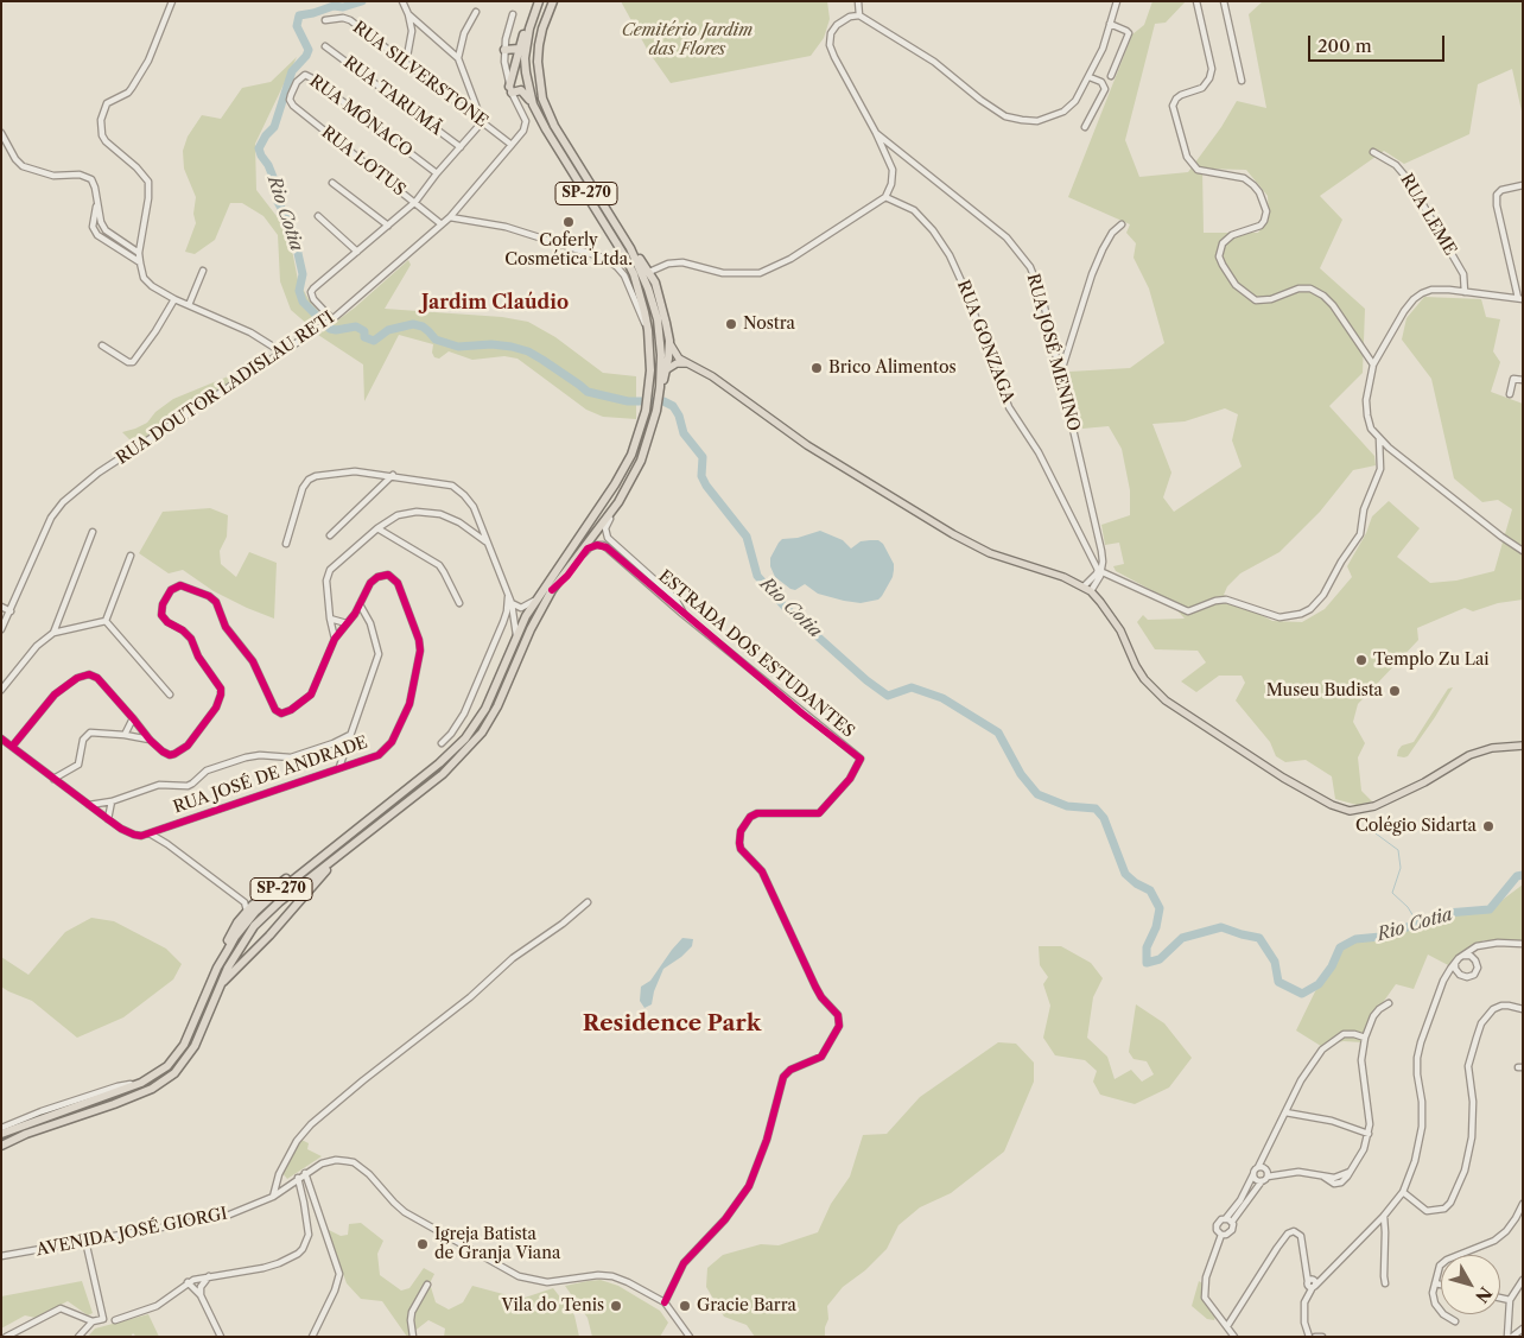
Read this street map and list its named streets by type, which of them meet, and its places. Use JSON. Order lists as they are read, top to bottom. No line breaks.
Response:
{"streets":{"highway":["SP-270"],"street":["RUA SILVERSTONE","RUA TARUMÃ","RUA MÔNACO","RUA LOTUS","RUA LEME","RUA GONZAGA","RUA JOSÉ MENINO","RUA DOUTOR LADISLAU RETI","ESTRADA DOS ESTUDANTES","RUA JOSÉ DE ANDRADE","AVENIDA JOSÉ GIORGI"]},"crossings":[["RUA SILVERSTONE","RUA DOUTOR LADISLAU RETI"],["RUA MÔNACO","RUA LOTUS"],["RUA LOTUS","RUA DOUTOR LADISLAU RETI"],["SP-270","ESTRADA DOS ESTUDANTES"],["RUA GONZAGA","RUA JOSÉ MENINO"],["ESTRADA DOS ESTUDANTES","AVENIDA JOSÉ GIORGI"]],"districts":["Jardim Claúdio","Residence Park"],"water":["Rio Cotia"],"parks":["Cemitério Jardim das Flores"],"places":["Coferly Cosmética Ltda.","Nostra","Brico Alimentos","Templo Zu Lai","Museu Budista","Colégio Sidarta","Igreja Batista de Granja Viana","Vila do Tenis","Gracie Barra"],"scale_bar":"200 m","north":"bottom right"}
